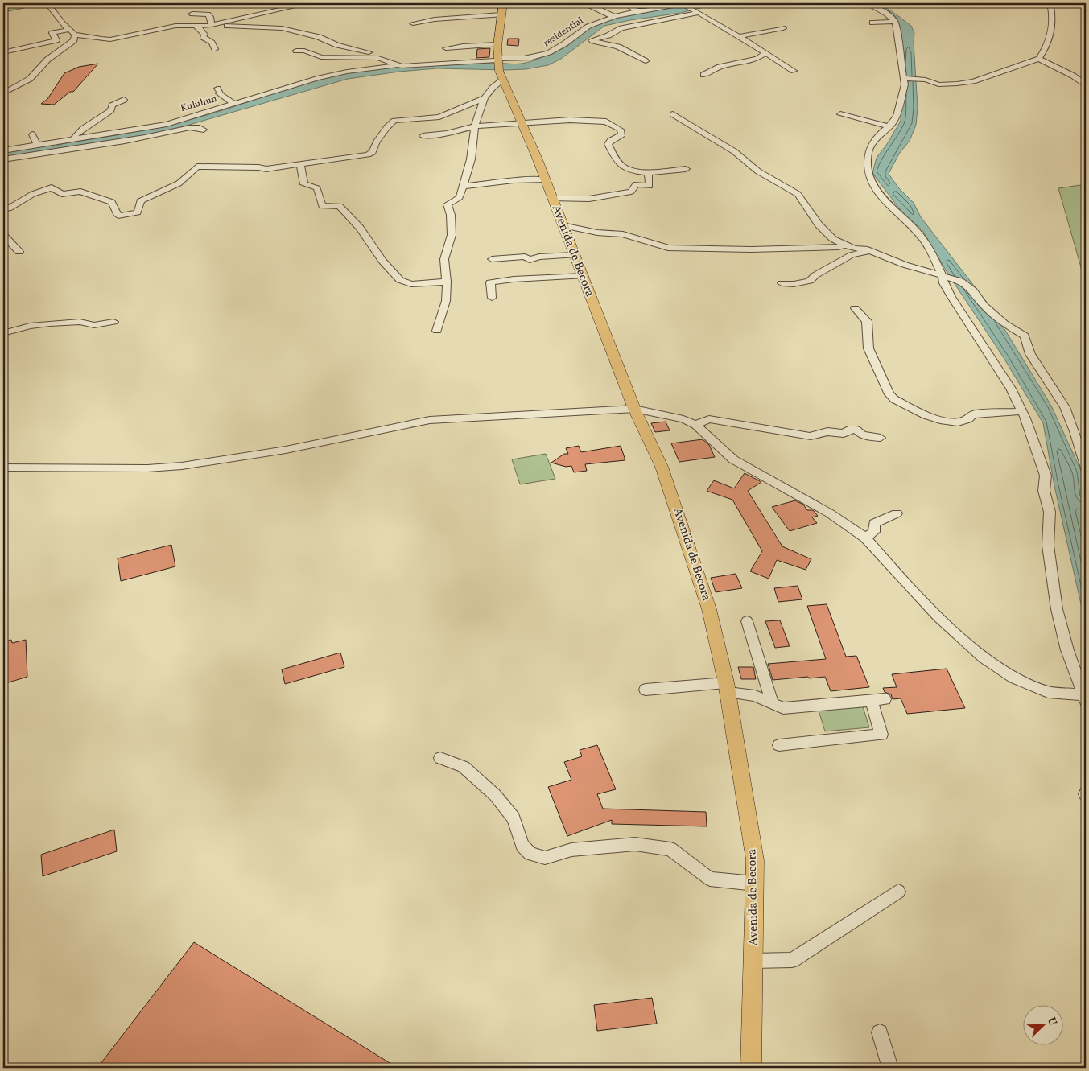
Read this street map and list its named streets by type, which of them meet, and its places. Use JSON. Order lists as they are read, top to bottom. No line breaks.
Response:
{"streets":{"main road":["Avenida de Becora"],"street":["residential","Kuluhun"]},"crossings":[["residential","Kuluhun"],["residential","Avenida de Becora"]],"north":"top right"}
